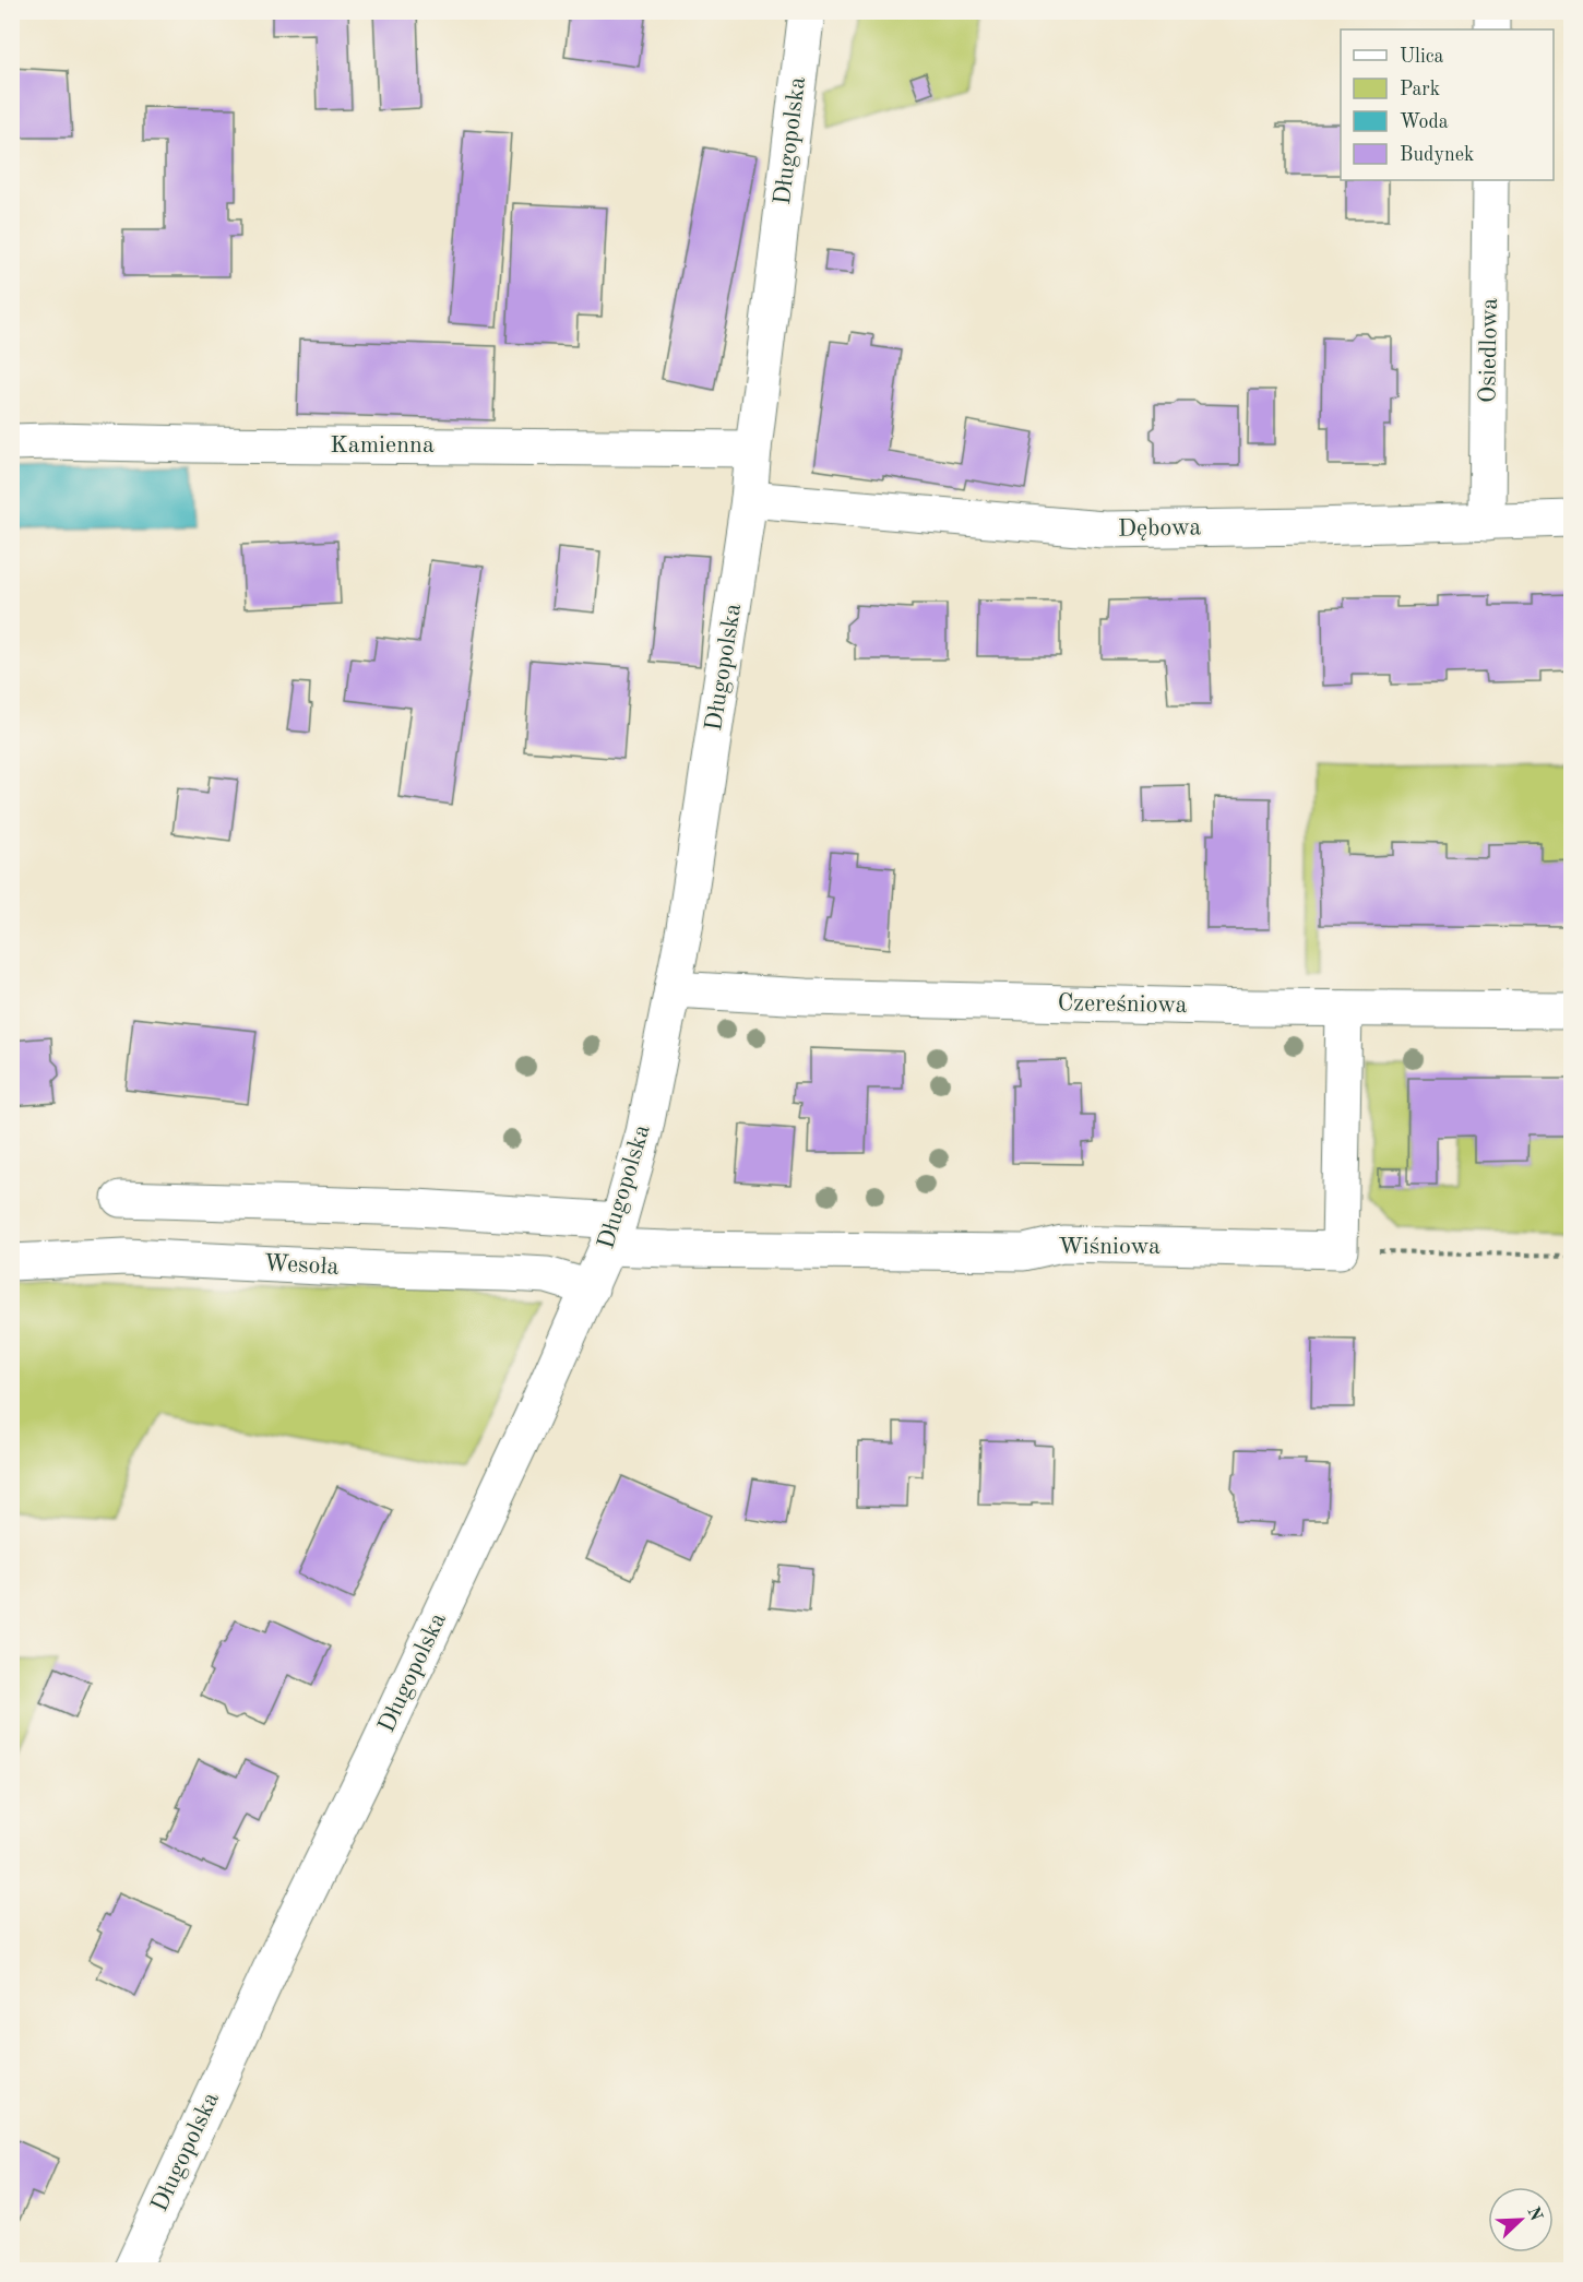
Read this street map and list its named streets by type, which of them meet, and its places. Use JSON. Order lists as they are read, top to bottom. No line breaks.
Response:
{"streets":{"street":["Długopolska","Osiedlowa","Kamienna","Dębowa","Czereśniowa","Wiśniowa","Wesoła"]},"crossings":[["Długopolska","Kamienna"],["Długopolska","Dębowa"],["Długopolska","Czereśniowa"],["Długopolska","Wiśniowa"],["Długopolska","Wesoła"],["Osiedlowa","Dębowa"]],"legend":["Ulica","Park","Woda","Budynek"],"north":"top right"}
